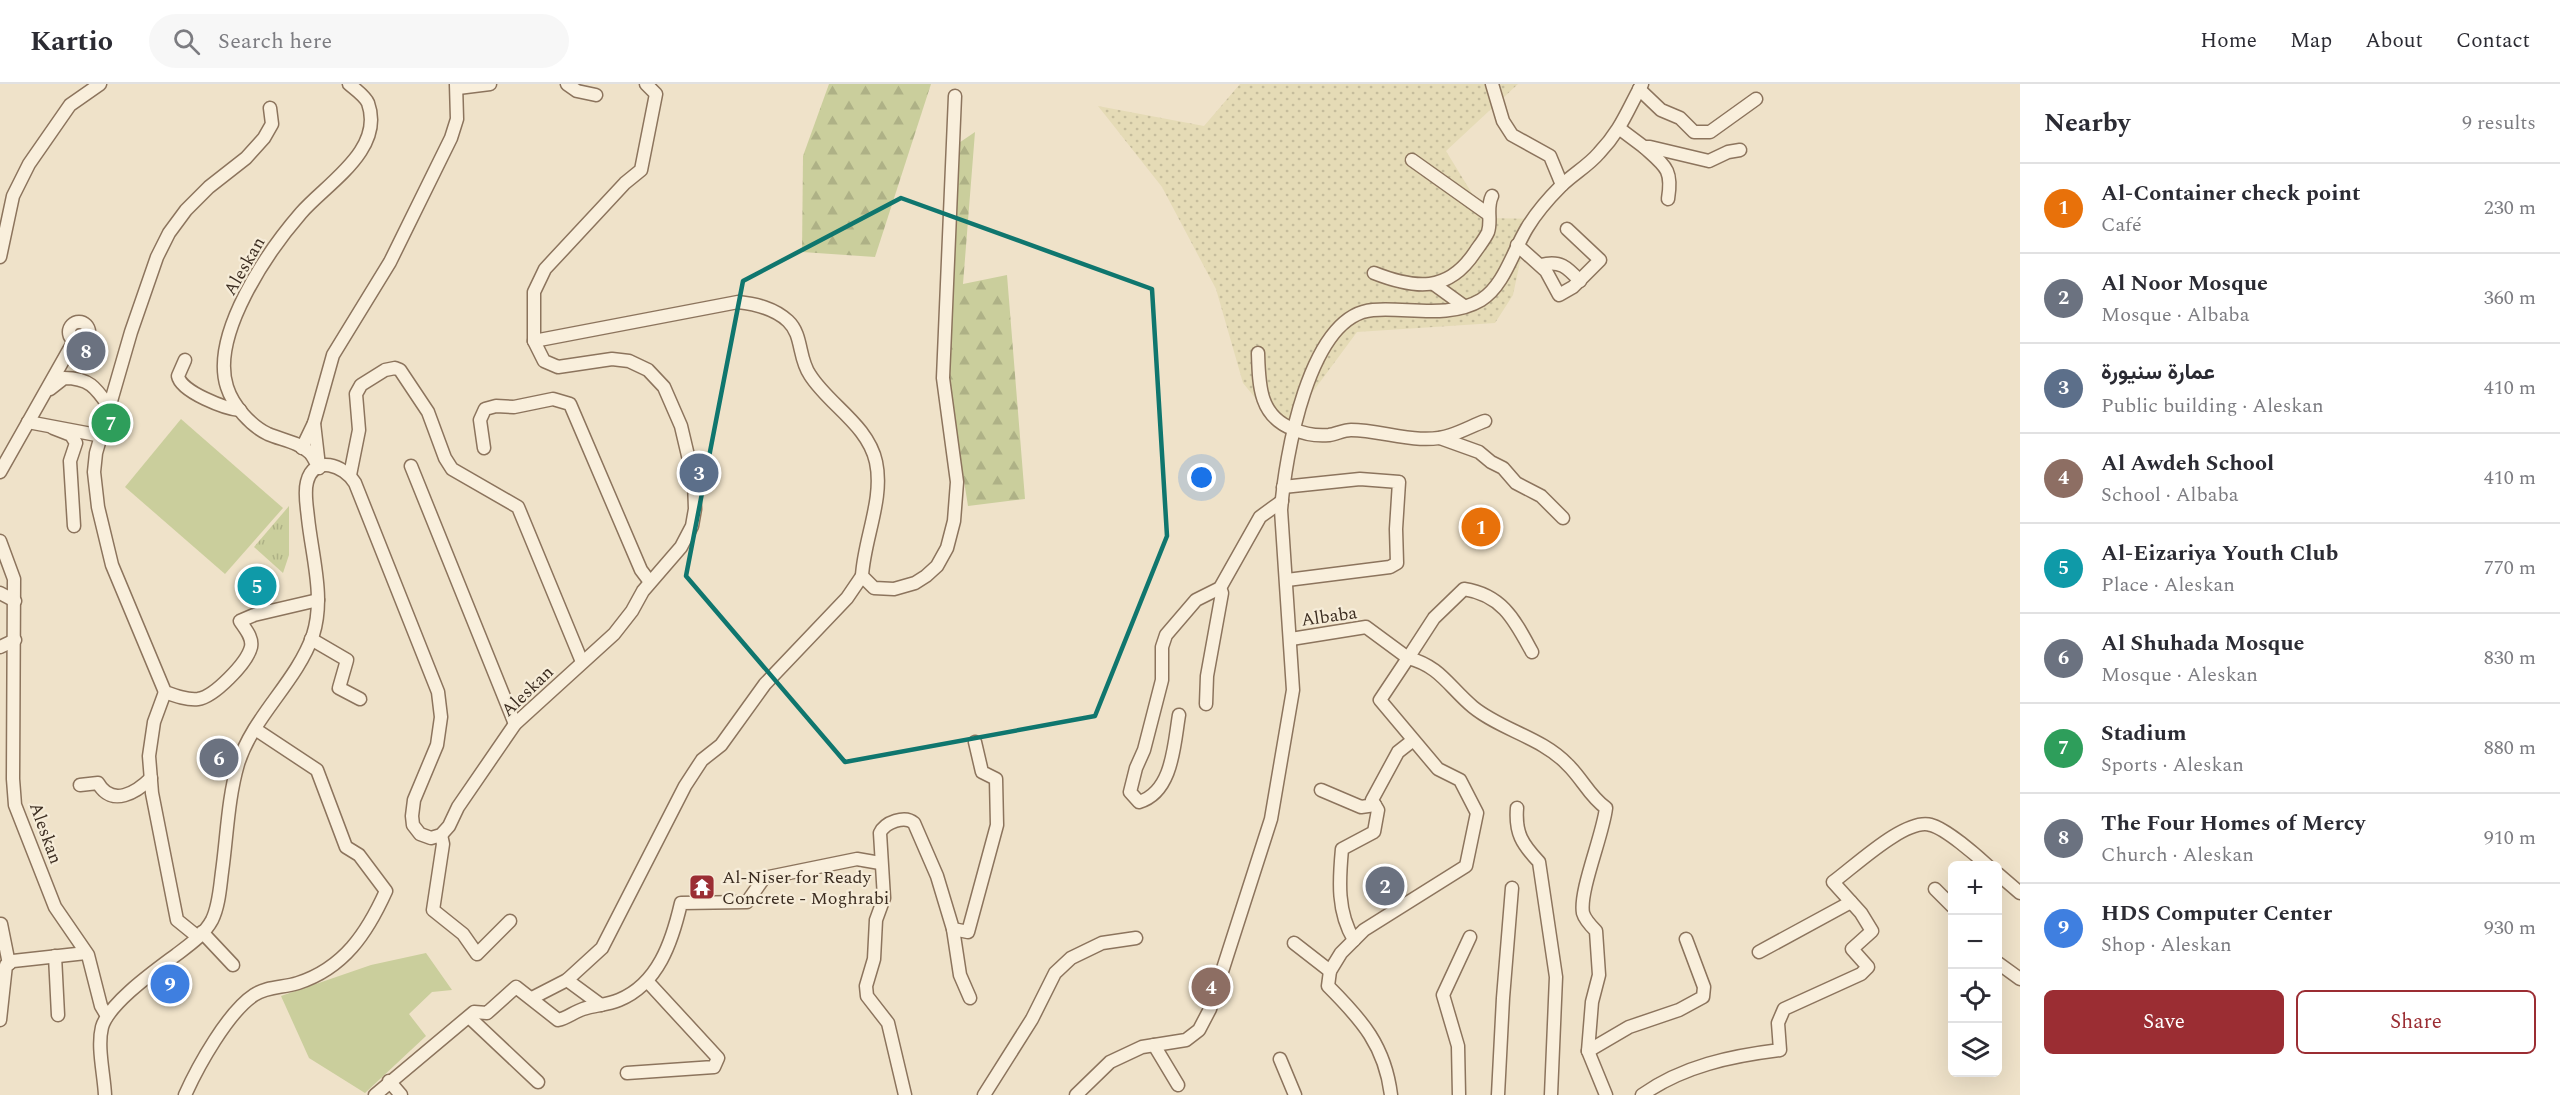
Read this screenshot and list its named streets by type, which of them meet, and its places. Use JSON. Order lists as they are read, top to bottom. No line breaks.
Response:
{"streets":{"street":["Aleskan","Albaba"]},"places":{"temple":["Al-Niser for Ready Concrete - Moghrabi"]},"page":{"header":"Kartio","search":"Search here","nav":["Home","Map","About","Contact"],"heading":["Nearby","9 results"],"list":[{"mark":"1","name":"Al-Container check point","note":"Café","value":"230 m"},{"mark":"2","name":"Al Noor Mosque","note":"Mosque · Albaba","value":"360 m"},{"mark":"3","name":"عمارة سنيورة","note":"Public building · Aleskan","value":"410 m"},{"mark":"4","name":"Al Awdeh School","note":"School · Albaba","value":"410 m"},{"mark":"5","name":"Al-Eizariya Youth Club","note":"Place · Aleskan","value":"770 m"},{"mark":"6","name":"Al Shuhada Mosque","note":"Mosque · Aleskan","value":"830 m"},{"mark":"7","name":"Stadium","note":"Sports · Aleskan","value":"880 m"},{"mark":"8","name":"The Four Homes of Mercy","note":"Church · Aleskan","value":"910 m"},{"mark":"9","name":"HDS Computer Center","note":"Shop · Aleskan","value":"930 m"}],"pins":["8","7","3","1","5","6","2","9","4"],"map_buttons":["+","−"],"buttons":["Save","Share"]}}
